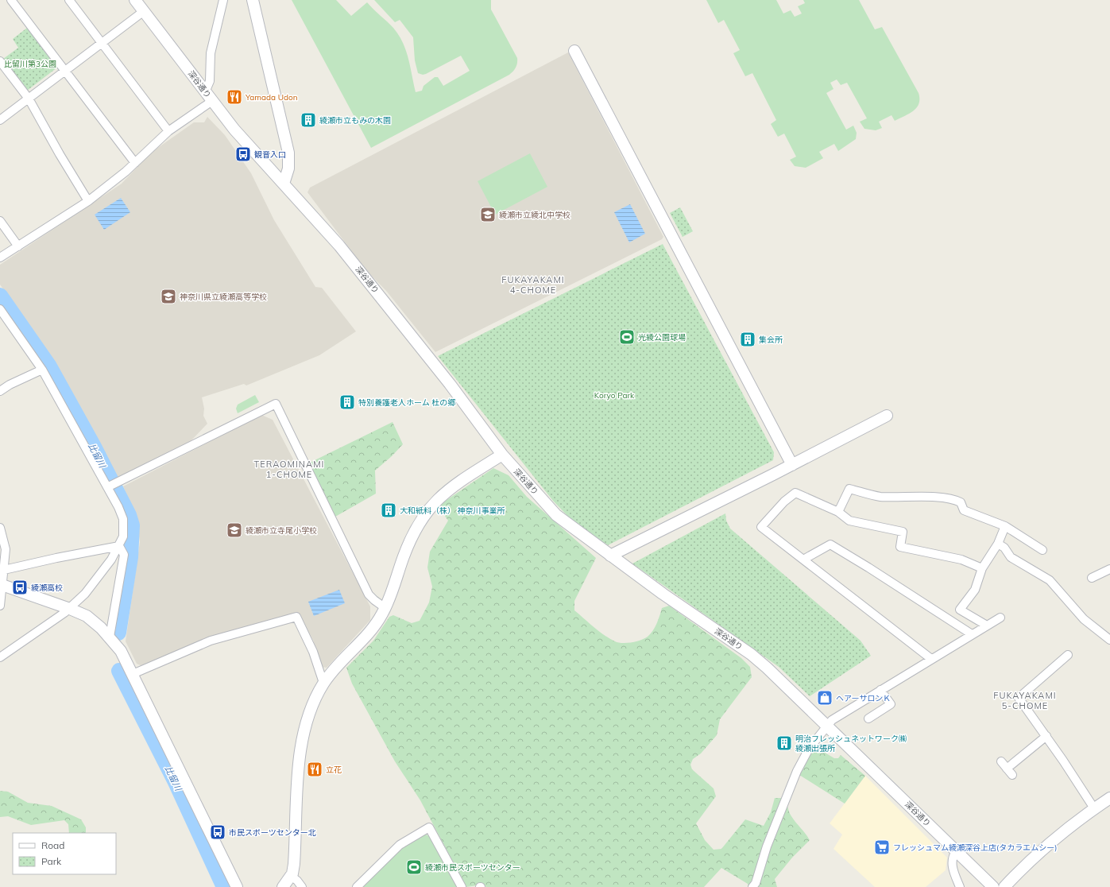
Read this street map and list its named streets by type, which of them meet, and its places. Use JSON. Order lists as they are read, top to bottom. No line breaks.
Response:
{"streets":{"street":["深谷通り"]},"districts":["FUKAYAKAMI 4-CHOME","TERAOMINAMI 1-CHOME","FUKAYAKAMI 5-CHOME"],"water":["比留川"],"parks":["比留川第3公園","Koryo Park"],"places":{"restaurant":["Yamada Udon","立花"],"building":["綾瀬市立もみの木園","集会所","特別養護老人ホーム 杜の郷","大和紙料（株） 神奈川事業所","明治フレッシュネットワーク㈱ 綾瀬出張所"],"bus stop":["観音入口","綾瀬高校","市民スポーツセンター北"],"school or university":["綾瀬市立綾北中学校","神奈川県立綾瀬高等学校","綾瀬市立寺尾小学校"],"sports":["光綾公園球場","綾瀬市民スポーツセンター"],"shop":["ヘアーサロンＫ"],"supermarket":["フレッシュマム綾瀬深谷上店(タカラエムシー)"]},"legend":["Road","Park"]}
